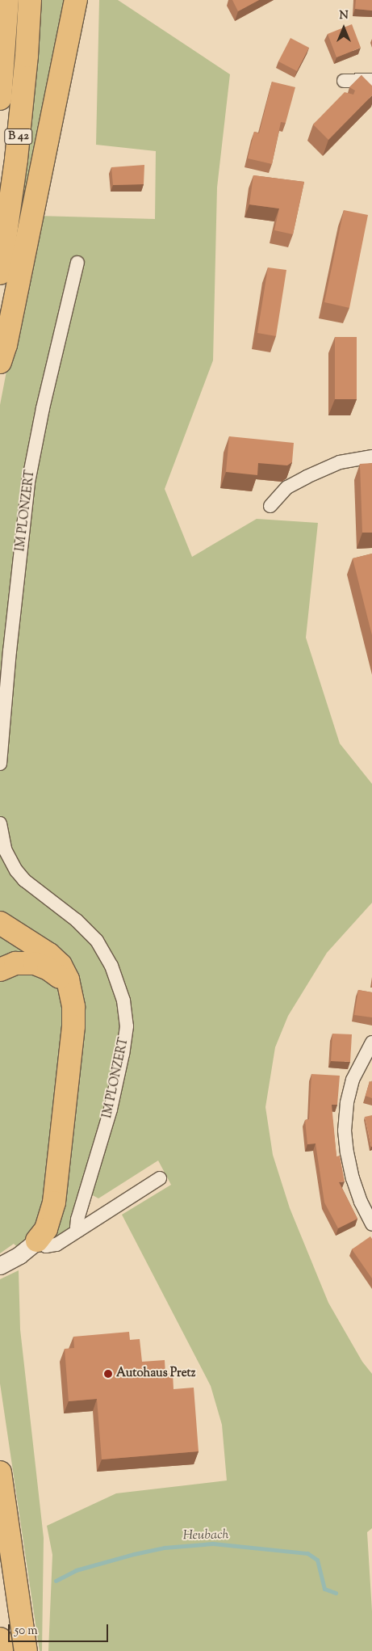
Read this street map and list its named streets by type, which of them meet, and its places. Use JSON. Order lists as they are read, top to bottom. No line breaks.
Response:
{"streets":{"highway":["B 42"],"street":["IM PLONZERT"]},"water":["Heubach"],"places":["Autohaus Pretz"],"scale_bar":"50 m","north":"top"}
